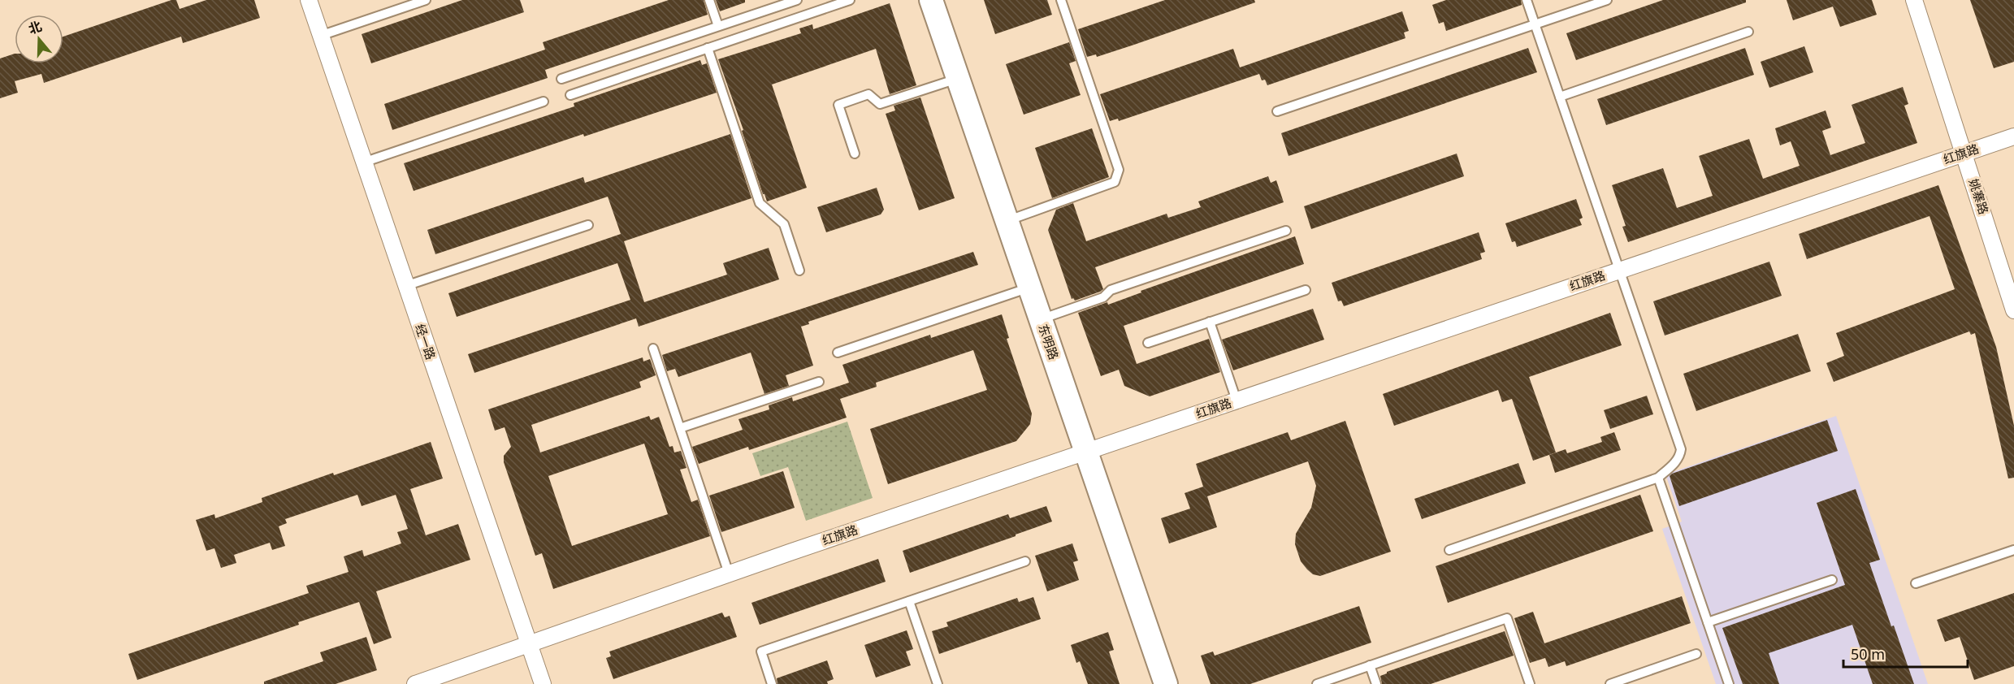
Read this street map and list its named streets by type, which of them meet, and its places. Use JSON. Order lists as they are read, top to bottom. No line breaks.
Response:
{"streets":{"street":["红旗路","姚寨路","经一路","东明路"]},"crossings":[["红旗路","姚寨路"],["红旗路","经一路"],["红旗路","东明路"]],"scale_bar":"50 m","north":"top"}
